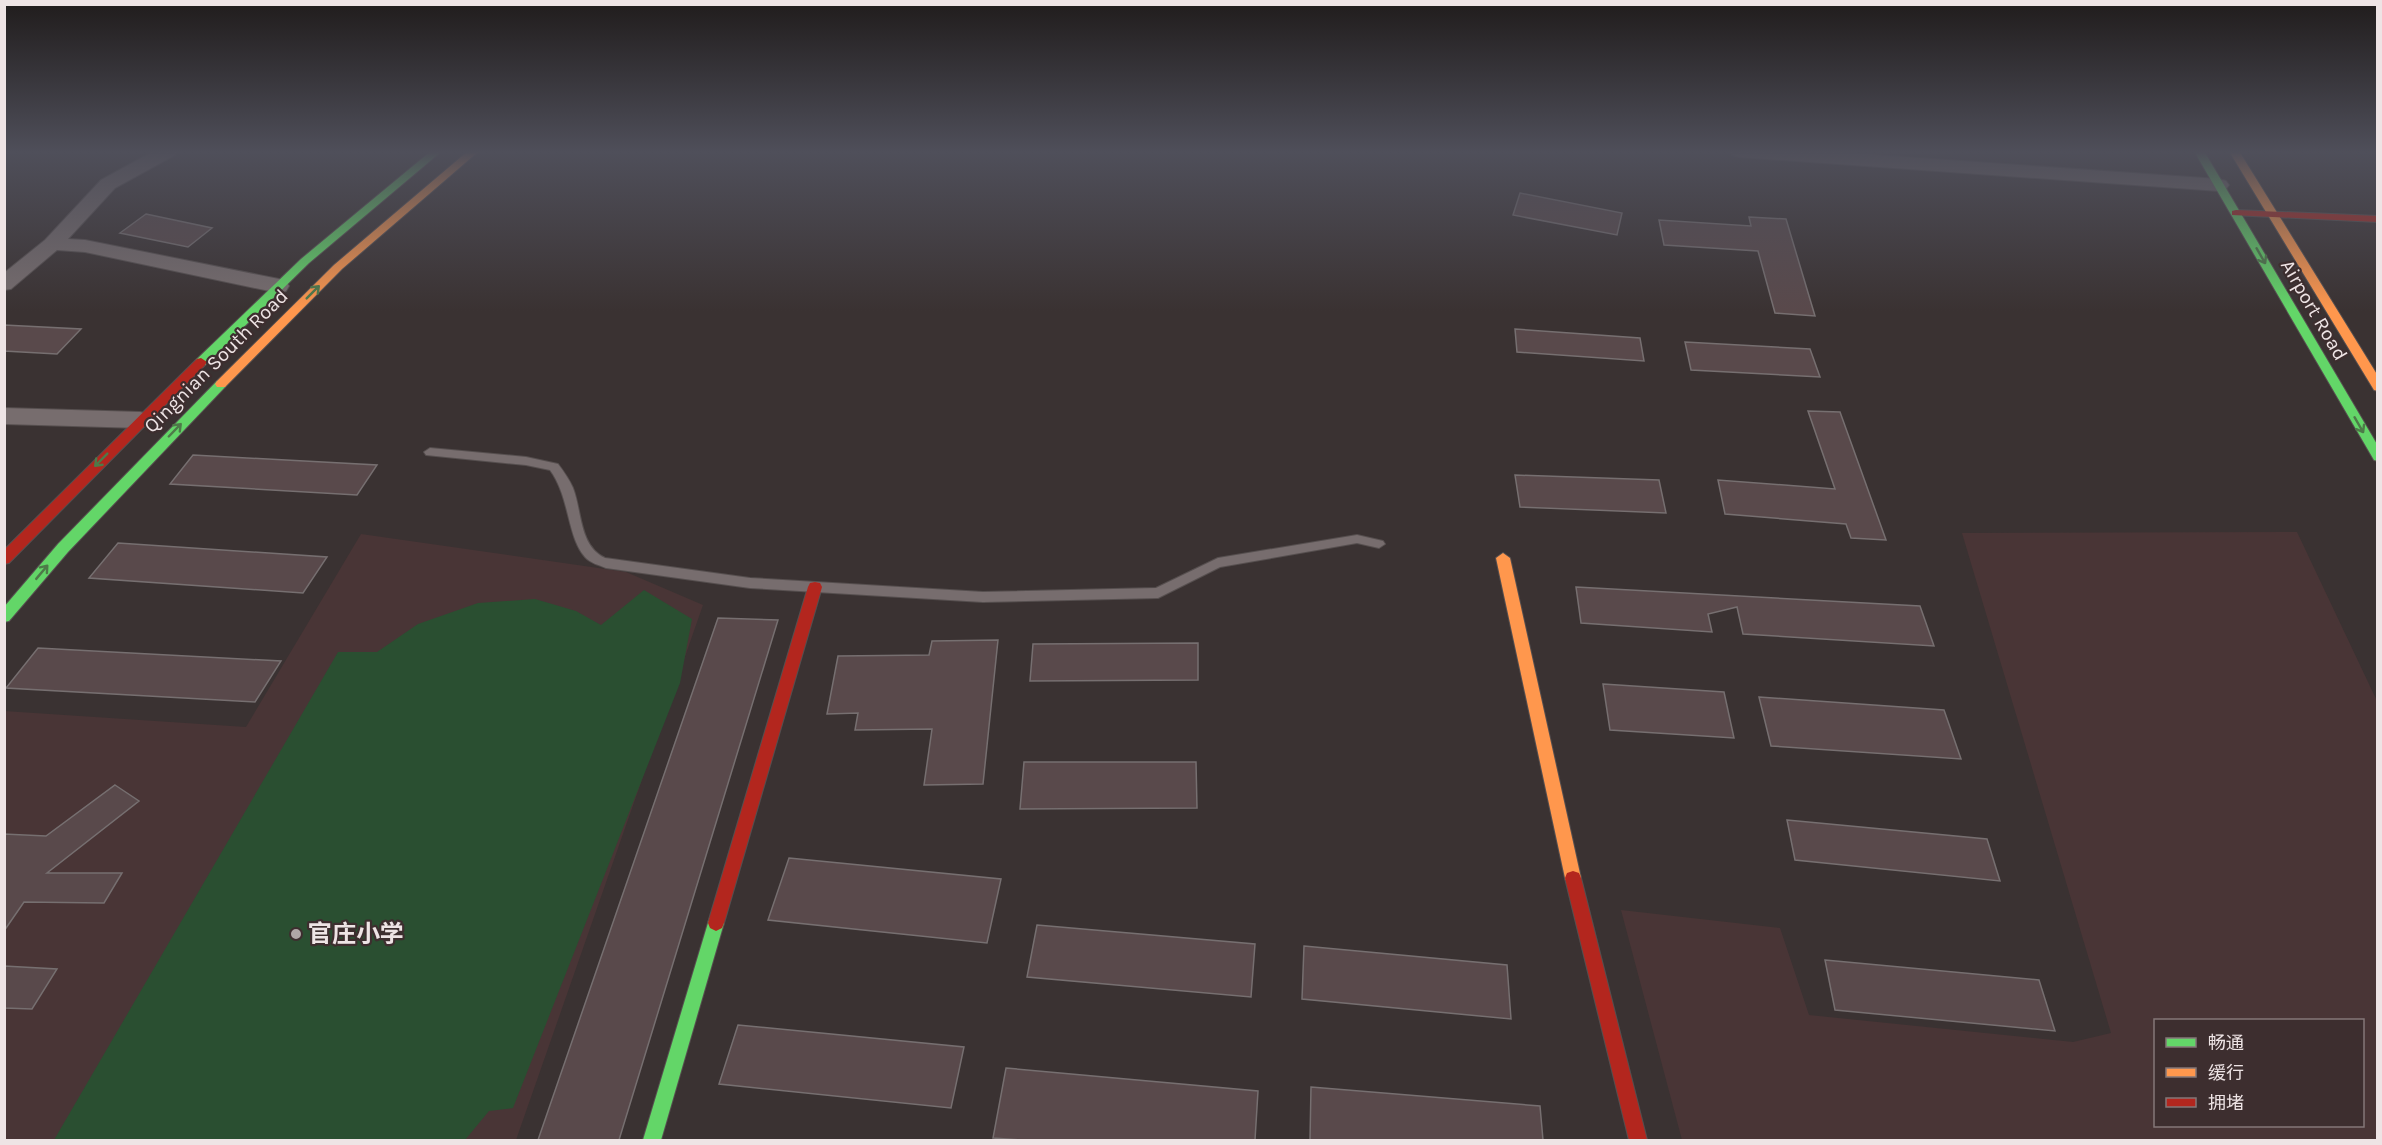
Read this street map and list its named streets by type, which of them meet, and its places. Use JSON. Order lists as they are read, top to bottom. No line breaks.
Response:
{"streets":{"main road":["Airport Road","Qingnian South Road"]},"places":["官庄小学"],"legend":["畅通","缓行","拥堵"]}
